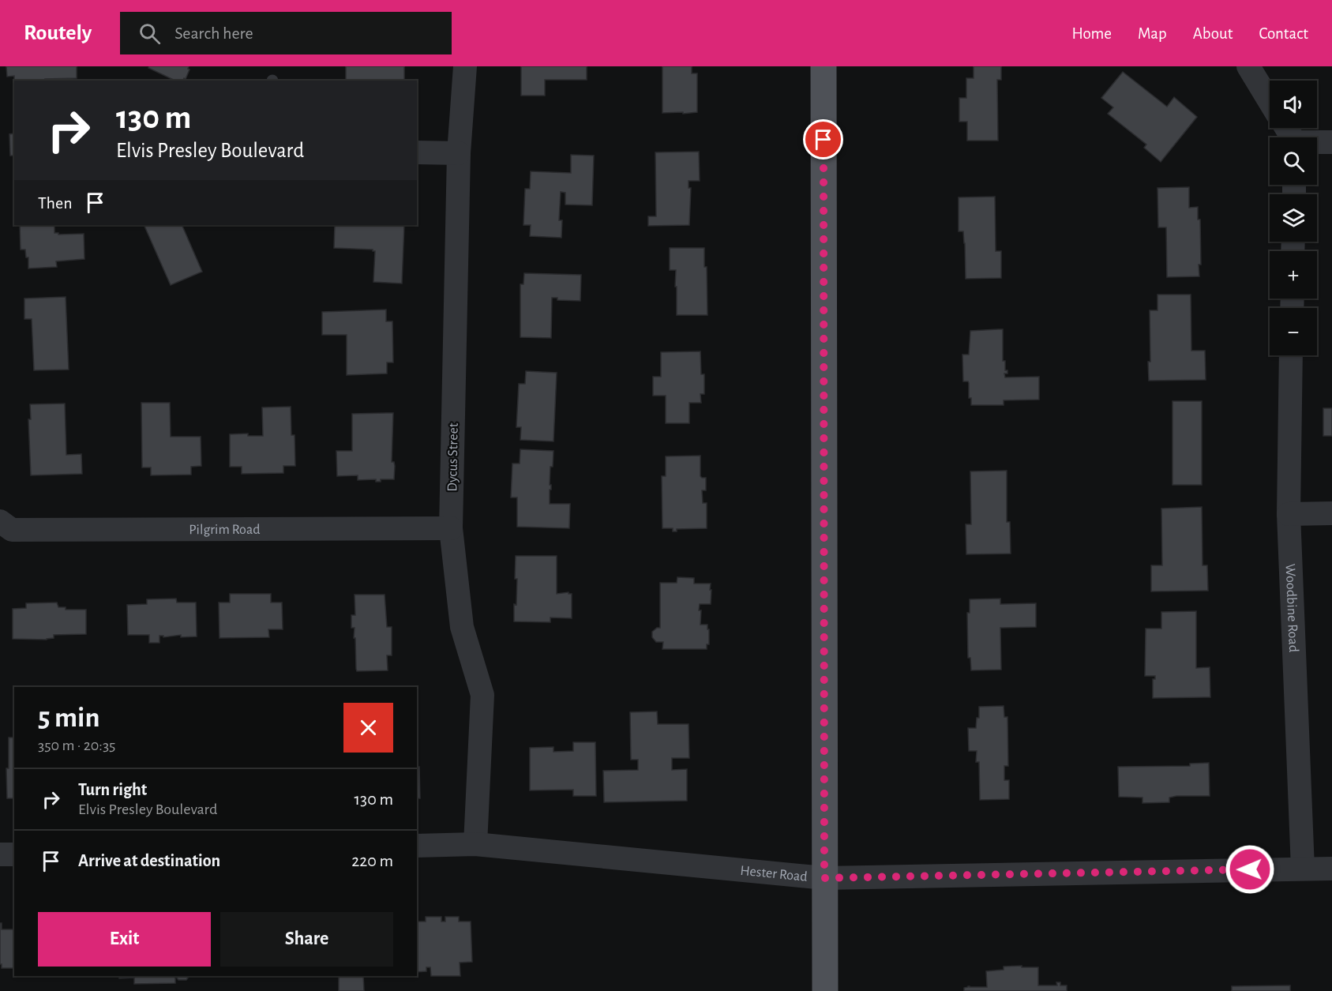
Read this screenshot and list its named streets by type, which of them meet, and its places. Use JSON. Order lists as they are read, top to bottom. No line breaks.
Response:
{"streets":{"street":["Dycus Street","Pilgrim Road","Woodbine Road","Hester Road"]},"crossings":[["Dycus Street","Pilgrim Road"],["Dycus Street","Hester Road"],["Woodbine Road","Hester Road"]],"page":{"header":"Routely","search":"Search here","nav":["Home","Map","About","Contact"],"map_buttons":["+","−"],"turn":["130 m","Elvis Presley Boulevard"],"then":"Then","heading":["5 min","350 m · 20:35"],"list":[{"name":"Turn right","note":"Elvis Presley Boulevard","value":"130 m"},{"name":"Arrive at destination","value":"220 m"}],"buttons":["Exit","Share"]}}
